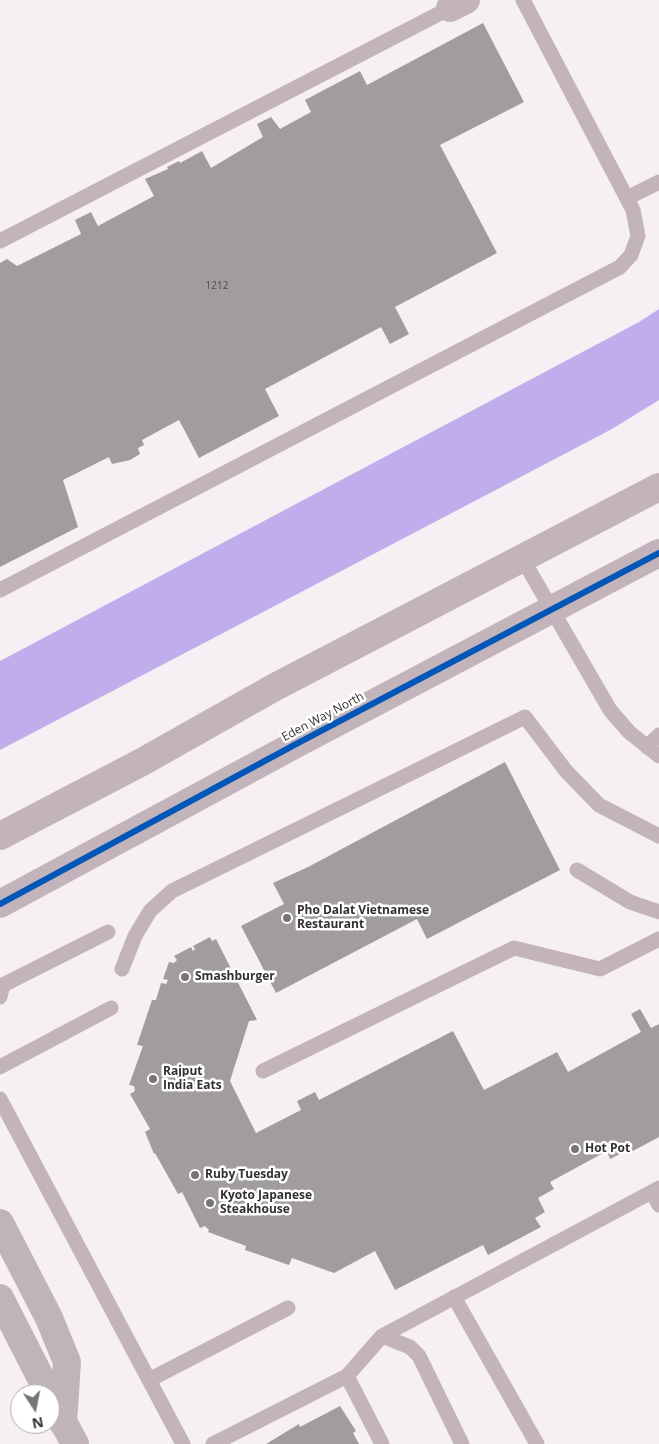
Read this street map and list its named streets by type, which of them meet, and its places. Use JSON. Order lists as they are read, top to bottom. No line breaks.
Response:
{"streets":{"street":["Eden Way North"]},"places":["Pho Dalat Vietnamese Restaurant","Smashburger","Rajput India Eats","Hot Pot","Ruby Tuesday","Kyoto Japanese Steakhouse"],"house_numbers":["1212"],"north":"bottom"}
